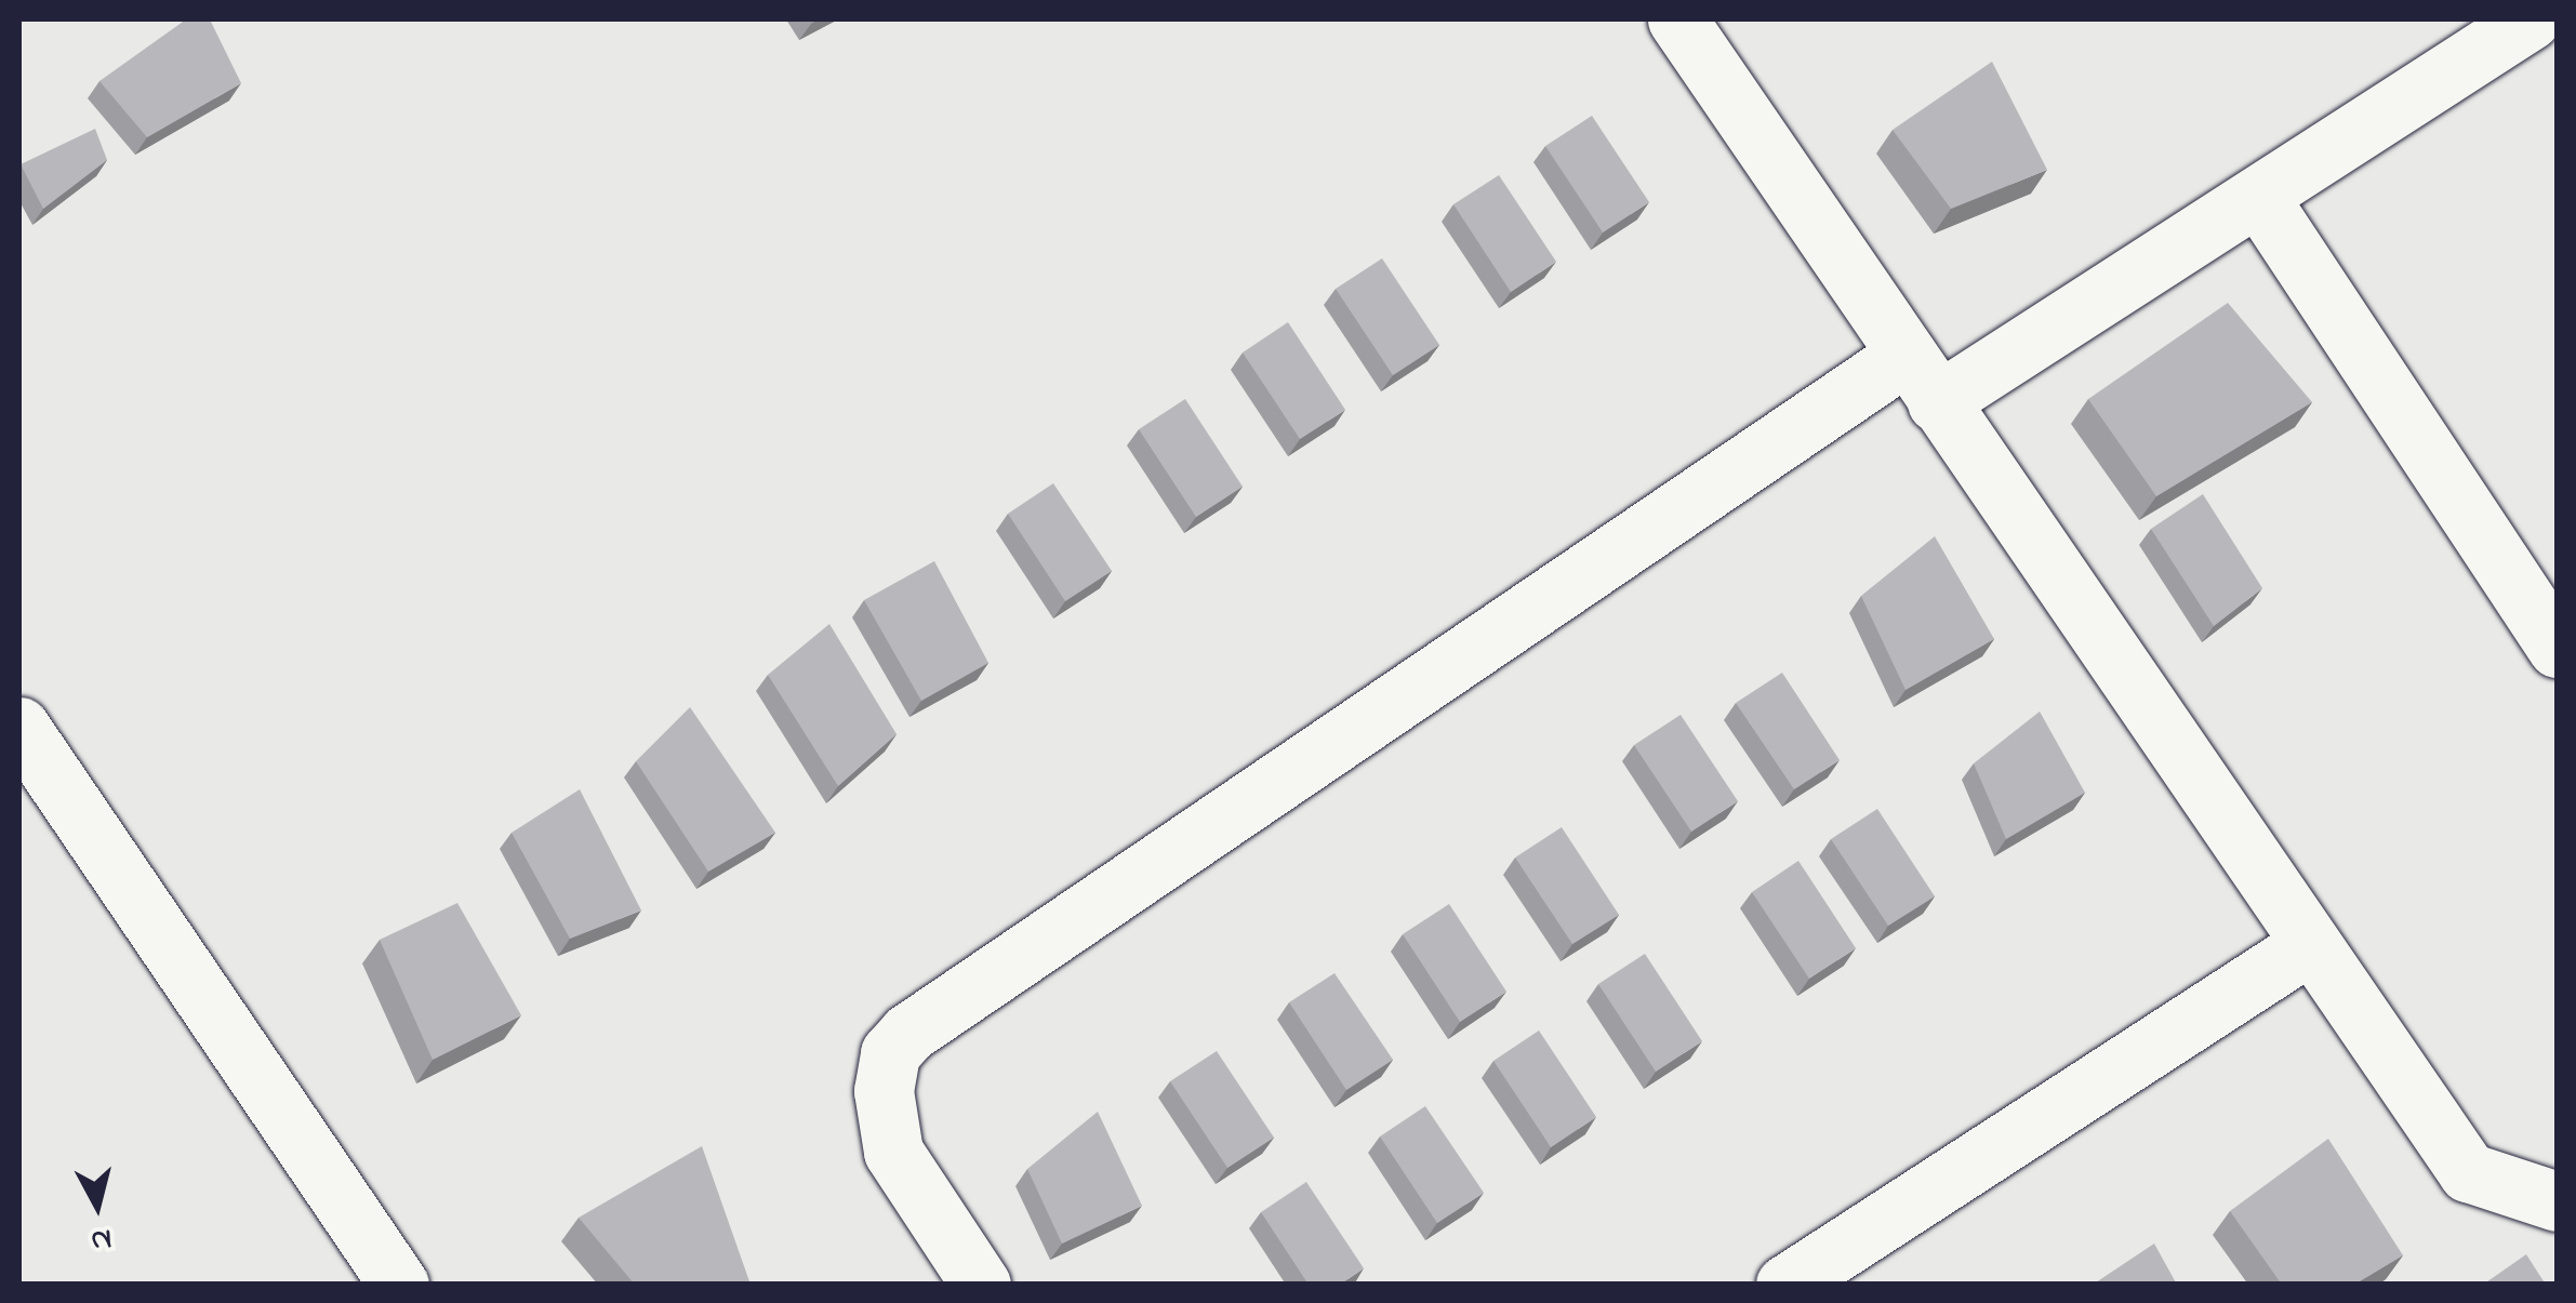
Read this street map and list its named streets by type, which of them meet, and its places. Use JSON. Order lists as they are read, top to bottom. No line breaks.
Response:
{"north":"bottom"}
